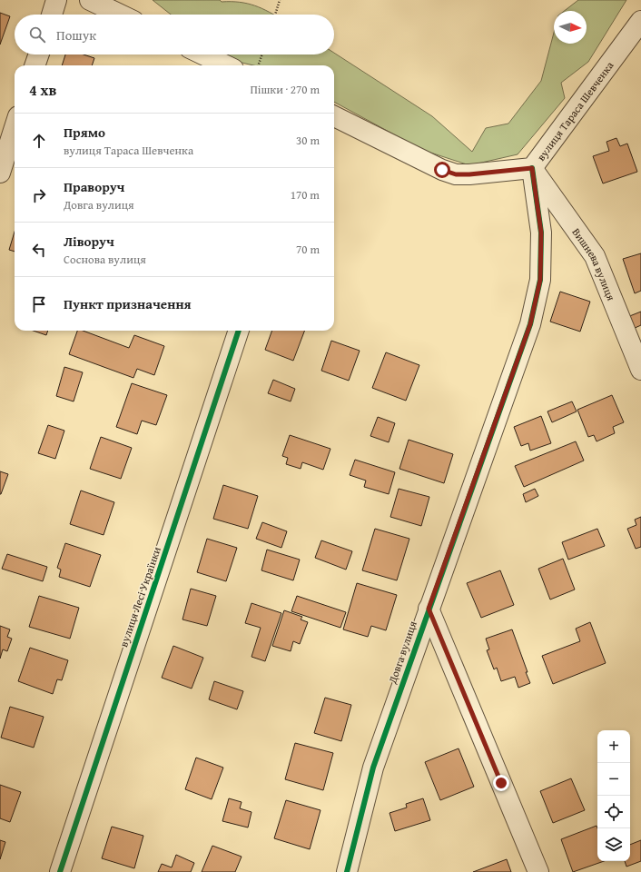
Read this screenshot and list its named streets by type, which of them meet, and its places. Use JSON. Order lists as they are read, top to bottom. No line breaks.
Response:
{"streets":{"street":["вулиця Тараса Шевченка","Вишнева вулиця","вулиця Лесі Українки","Довга вулиця"]},"crossings":[["вулиця Тараса Шевченка","Вишнева вулиця"],["вулиця Тараса Шевченка","Довга вулиця"],["Вишнева вулиця","Довга вулиця"]],"north":"right","page":{"search":"Пошук","heading":["4 хв","Пішки · 270 m"],"list":[["Прямо","вулиця Тараса Шевченка","30 m"],["Праворуч","Довга вулиця","170 m"],["Ліворуч","Соснова вулиця","70 m"],"Пункт призначення"],"map_buttons":["+","−"]}}
